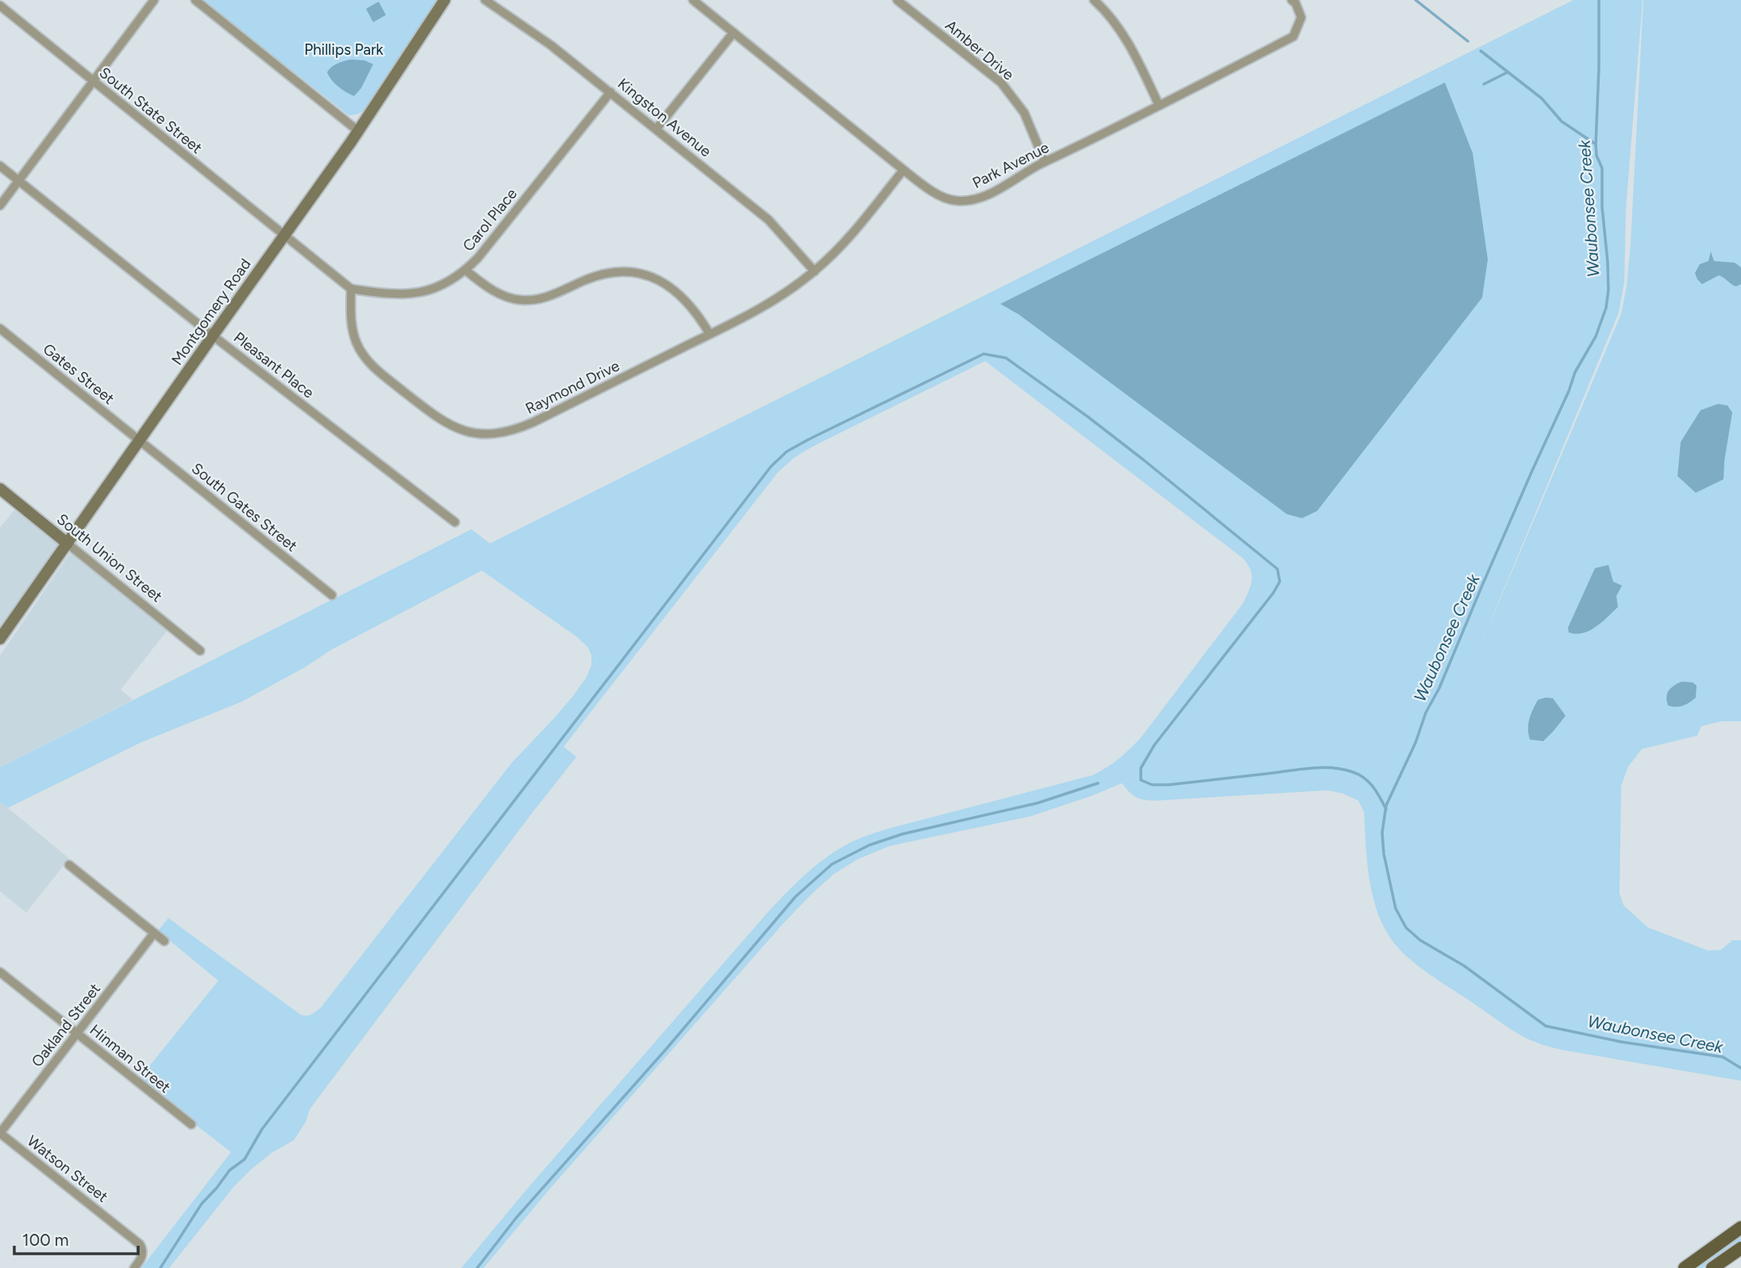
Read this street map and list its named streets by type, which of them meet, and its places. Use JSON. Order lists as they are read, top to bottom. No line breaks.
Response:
{"streets":{"street":["Amber Drive","South State Street","Kingston Avenue","Park Avenue","Carol Place","Montgomery Road","Pleasant Place","Gates Street","Raymond Drive","South Gates Street","South Union Street","Oakland Street","Hinman Street","Watson Street"]},"crossings":[["Amber Drive","Park Avenue"],["South State Street","Montgomery Road"],["Kingston Avenue","Carol Place"],["Kingston Avenue","Raymond Drive"],["Park Avenue","Raymond Drive"],["Carol Place","Raymond Drive"],["Montgomery Road","Pleasant Place"],["Montgomery Road","Gates Street"],["Montgomery Road","South Gates Street"],["Montgomery Road","South Union Street"],["Gates Street","South Gates Street"],["Oakland Street","Hinman Street"],["Oakland Street","Watson Street"]],"water":["Waubonsee Creek"],"parks":["Phillips Park"],"scale_bar":"100 m"}
